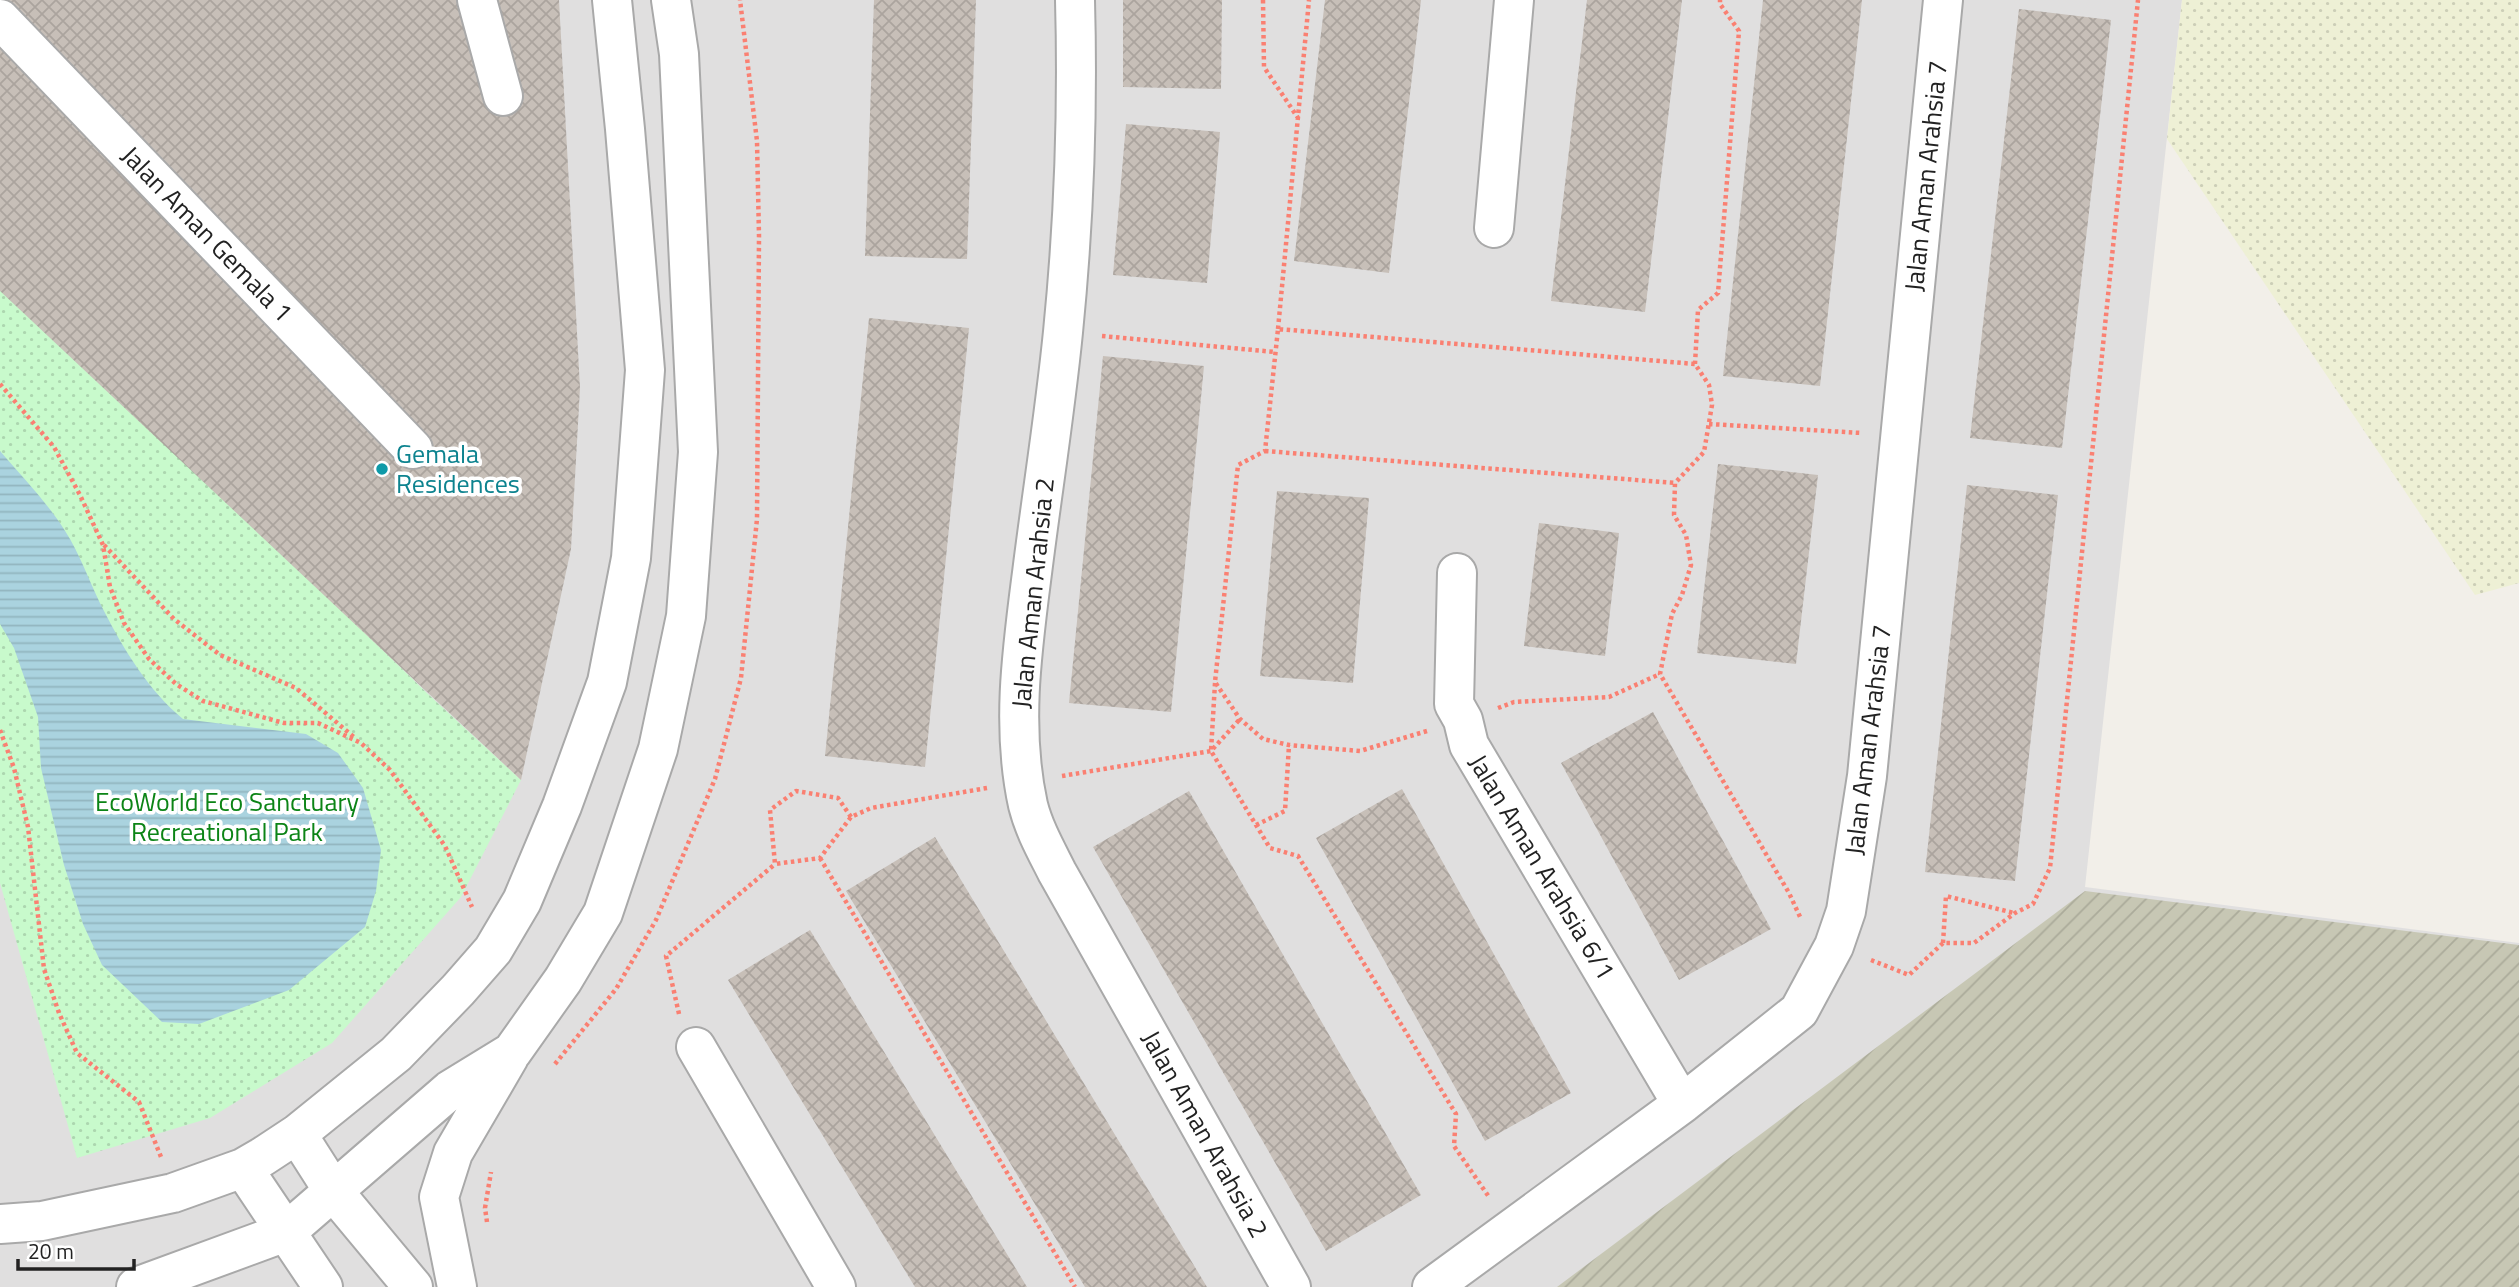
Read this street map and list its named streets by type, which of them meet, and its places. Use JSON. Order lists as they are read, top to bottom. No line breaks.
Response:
{"streets":{"street":["Jalan Aman Arahsia 7","Jalan Aman Gemala 1","Jalan Aman Arahsia 2","Jalan Aman Arahsia 6/1"]},"crossings":[["Jalan Aman Arahsia 7","Jalan Aman Arahsia 6/1"]],"parks":["EcoWorld Eco Sanctuary Recreational Park"],"places":["Gemala Residences"],"scale_bar":"20 m"}
